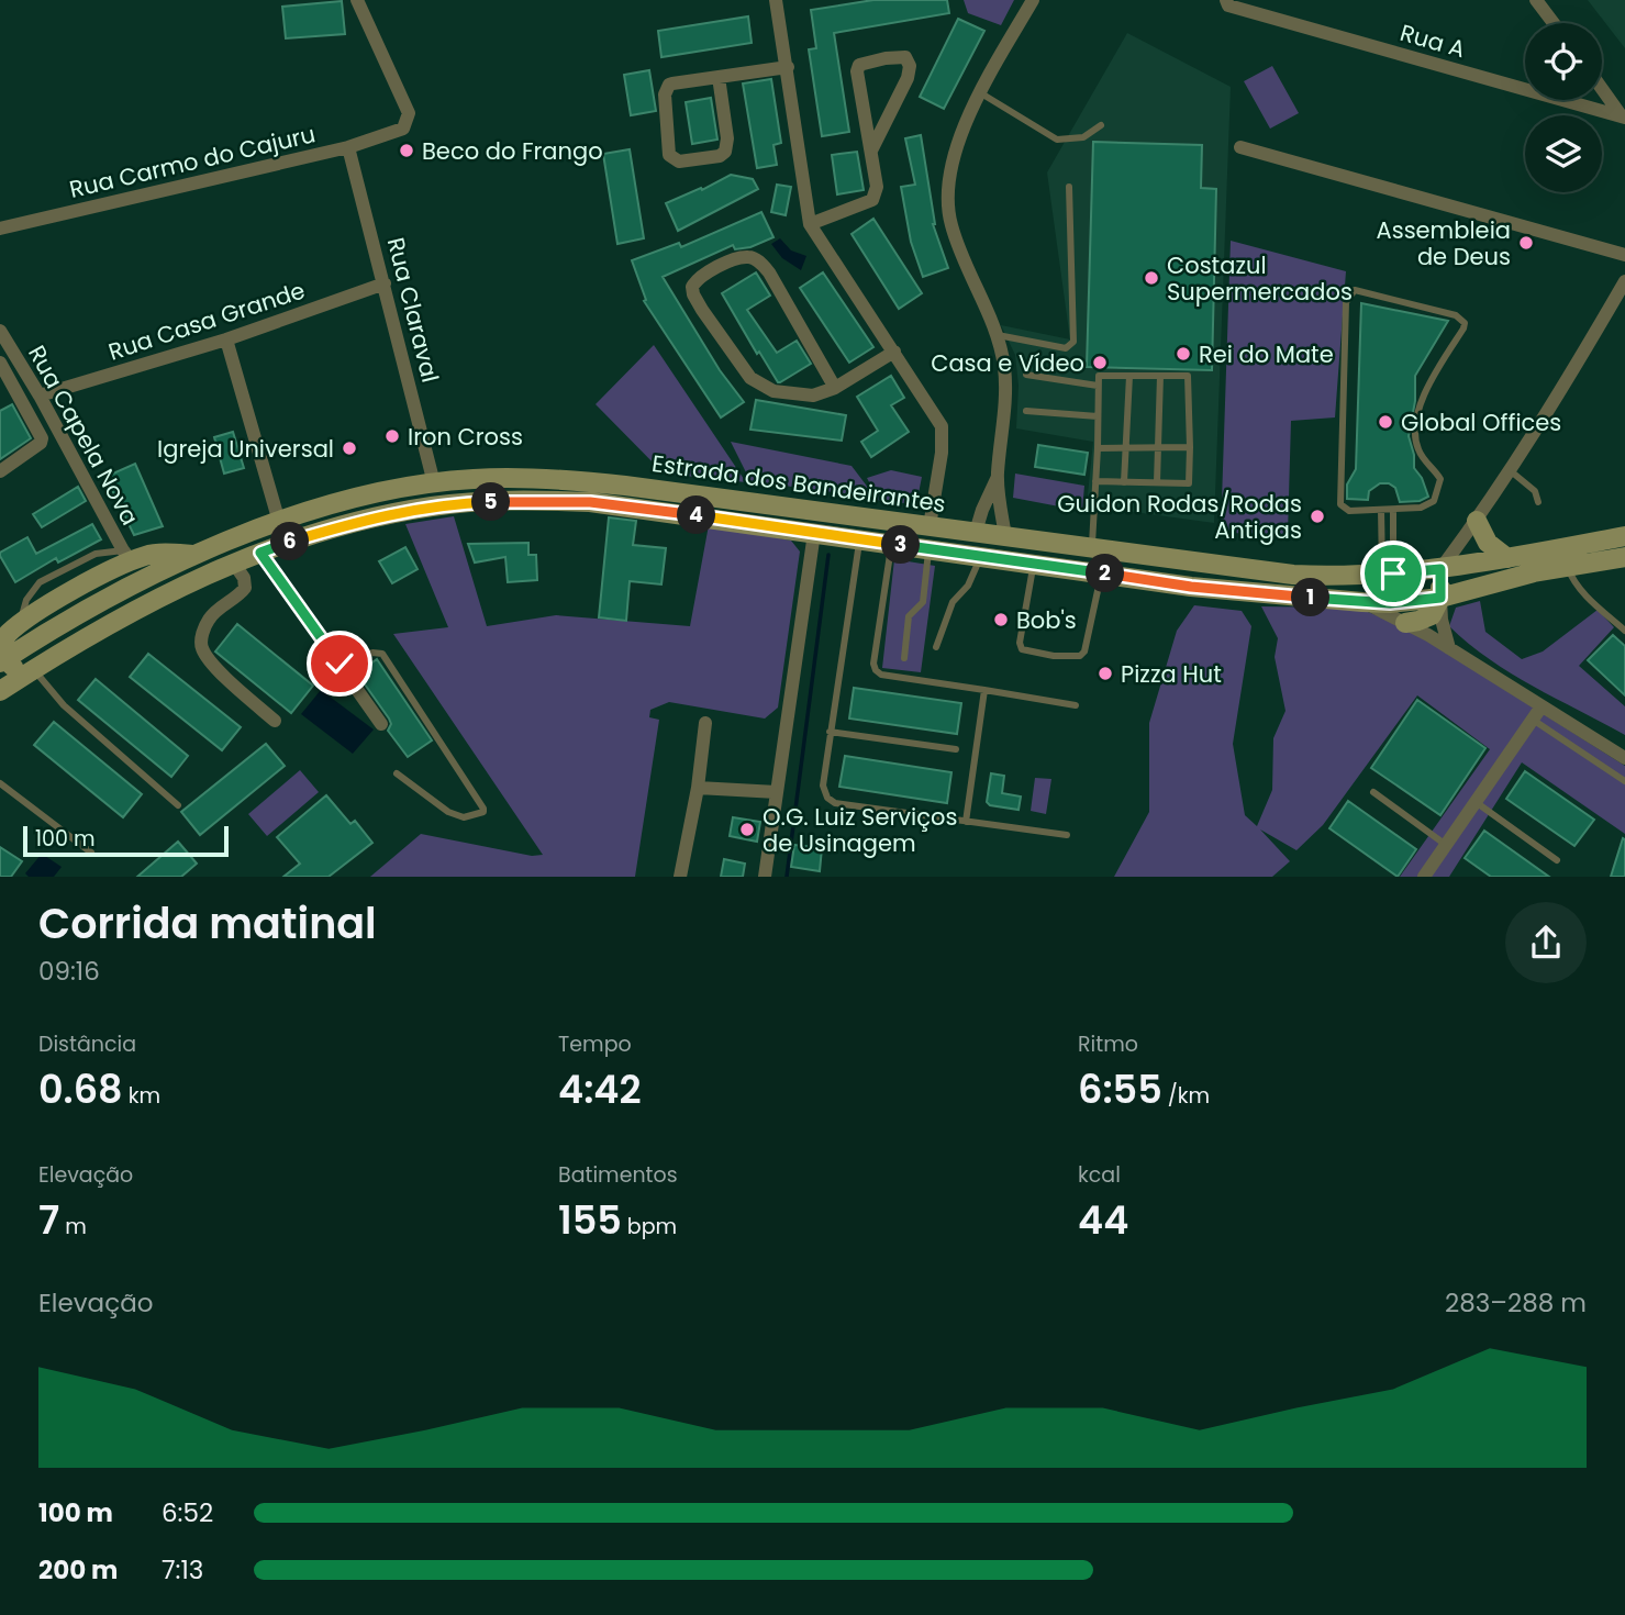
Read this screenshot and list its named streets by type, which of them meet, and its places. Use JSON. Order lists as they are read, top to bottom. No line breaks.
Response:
{"streets":{"main road":["Estrada dos Bandeirantes"],"street":["Rua A","Rua Carmo do Cajuru","Rua Claraval","Rua Casa Grande","Rua Capela Nova"]},"crossings":[["Rua Carmo do Cajuru","Rua Claraval"],["Rua Claraval","Rua Casa Grande"],["Rua Claraval","Estrada dos Bandeirantes"],["Rua Casa Grande","Rua Capela Nova"]],"places":["Beco do Frango","Assembleia de Deus","Costazul Supermercados","Rei do Mate","Casa e Vídeo","Global Offices","Iron Cross","Igreja Universal","Guidon Rodas/Rodas Antigas","Bob's","Pizza Hut","O.G. Luiz Serviços de Usinagem"],"scale_bar":"100 m","page":{"pins":["5","4","6","3","2","1"],"scale":"100 m","heading":["Corrida matinal","09:16"],"stats":[["Distância","0.68 km"],["Tempo","4:42"],["Ritmo","6:55 /km"],["Elevação","7 m"],["Batimentos","155 bpm"],["kcal","44"]],"chart":["Elevação","283–288 m"],"list":[{"name":"100 m","note":"6:52"},{"name":"200 m","note":"7:13"}]}}
